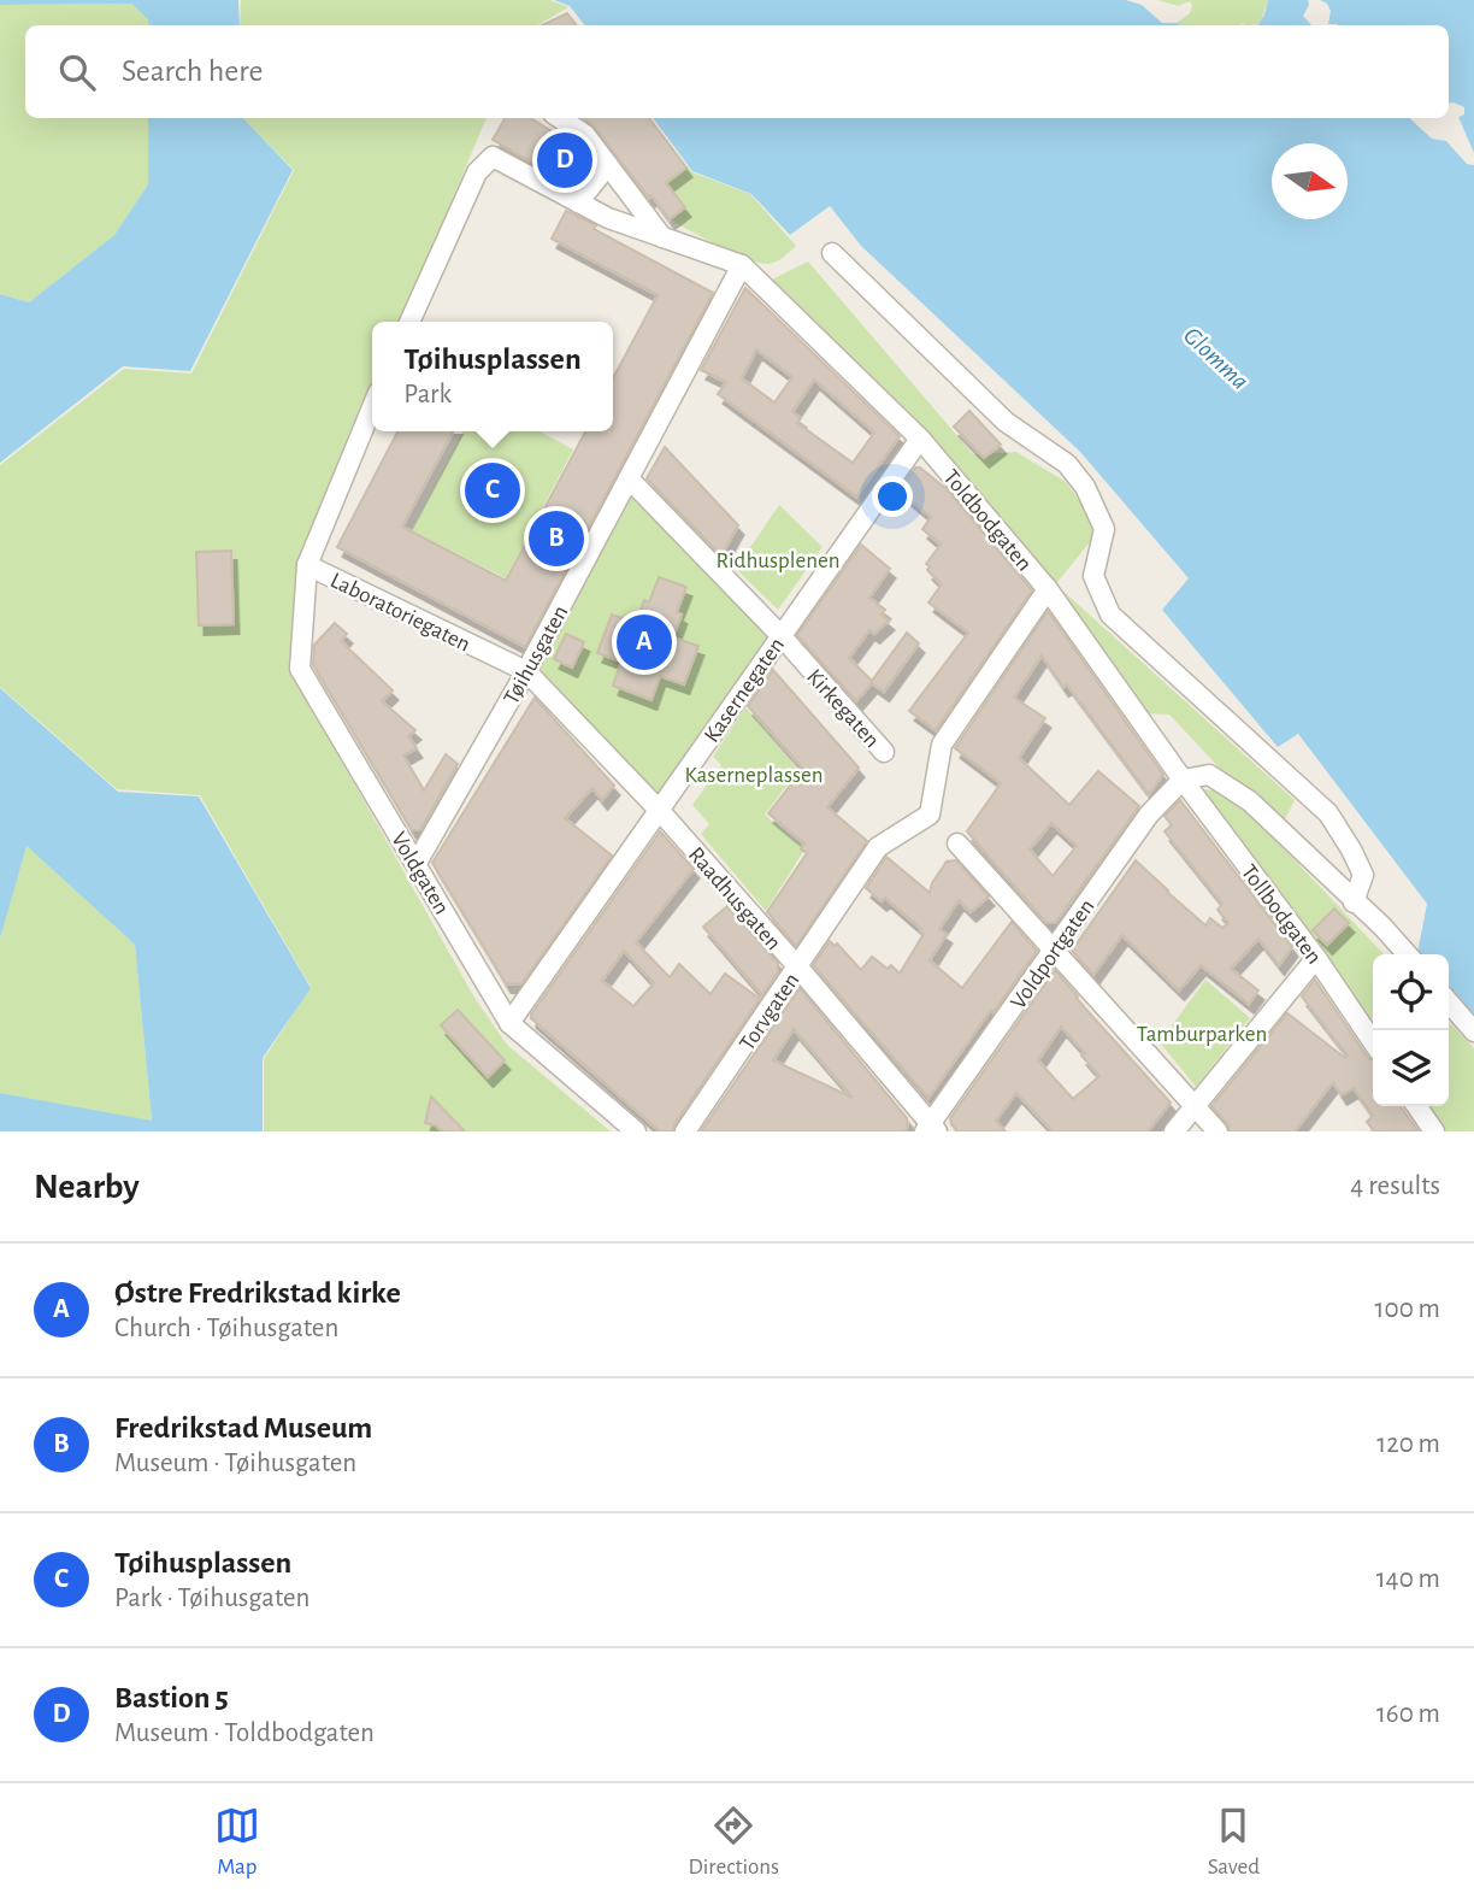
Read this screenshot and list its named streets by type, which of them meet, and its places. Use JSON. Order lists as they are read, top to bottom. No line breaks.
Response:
{"streets":{"street":["Toldbodgaten","Laboratoriegaten","Tøihusgaten","Kasernegaten","Kirkegaten","Voldgaten","Raadhusgaten","Tollbodgaten","Voldportgaten","Torvgaten"]},"crossings":[["Toldbodgaten","Tøihusgaten"],["Toldbodgaten","Kasernegaten"],["Toldbodgaten","Tollbodgaten"],["Toldbodgaten","Voldportgaten"],["Toldbodgaten","Torvgaten"],["Laboratoriegaten","Tøihusgaten"],["Laboratoriegaten","Voldgaten"],["Laboratoriegaten","Raadhusgaten"],["Tøihusgaten","Kirkegaten"],["Tøihusgaten","Voldgaten"],["Tøihusgaten","Raadhusgaten"],["Kasernegaten","Kirkegaten"],["Kasernegaten","Voldgaten"],["Kasernegaten","Raadhusgaten"],["Raadhusgaten","Voldportgaten"],["Raadhusgaten","Torvgaten"],["Tollbodgaten","Voldportgaten"]],"water":["Glomma"],"parks":["Ridhusplenen","Kaserneplassen","Tamburparken"],"north":"right","page":{"search":"Search here","pins":["D","C","B","A"],"popup":["Tøihusplassen","Park"],"heading":["Nearby","4 results"],"list":[{"mark":"A","name":"Østre Fredrikstad kirke","note":"Church · Tøihusgaten","value":"100 m"},{"mark":"B","name":"Fredrikstad Museum","note":"Museum · Tøihusgaten","value":"120 m"},{"mark":"C","name":"Tøihusplassen","note":"Park · Tøihusgaten","value":"140 m"},{"mark":"D","name":"Bastion 5","note":"Museum · Toldbodgaten","value":"160 m"}],"nav":["Map","Directions","Saved"]}}
